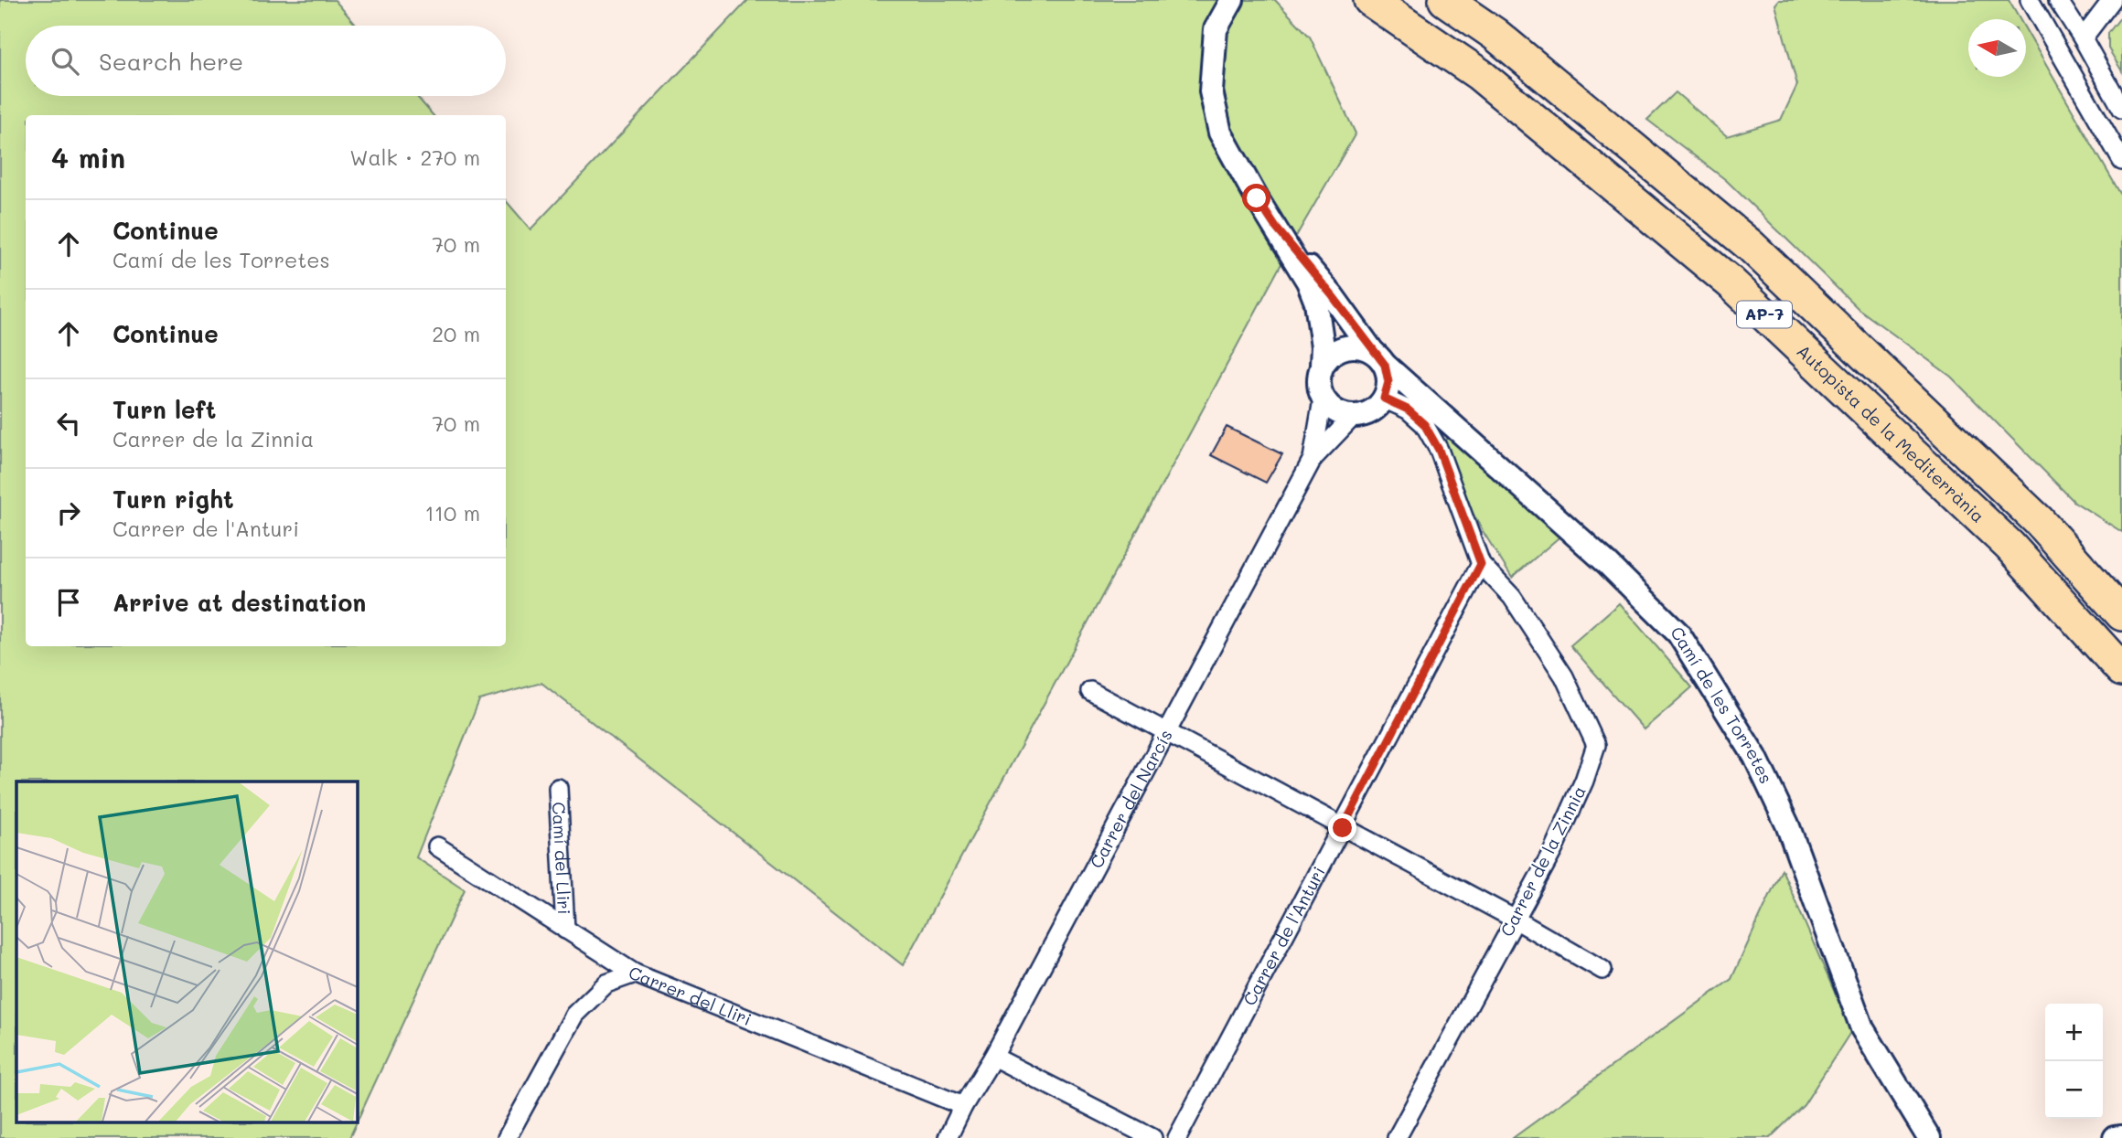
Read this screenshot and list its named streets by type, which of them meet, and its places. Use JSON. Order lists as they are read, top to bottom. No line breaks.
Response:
{"streets":{"highway":["AP-7","Autopista de la Mediterrània"],"street":["Camí de les Torretes","Carrer del Narcís","Camí del Lliri","Carrer de la Zinnia","Carrer de l'Anturi","Carrer del Lliri"]},"crossings":[["Camí de les Torretes","Carrer del Narcís"],["Camí de les Torretes","Carrer de la Zinnia"],["Carrer del Narcís","Carrer de la Zinnia"],["Carrer del Narcís","Carrer del Lliri"],["Camí del Lliri","Carrer del Lliri"],["Carrer de la Zinnia","Carrer de l'Anturi"]],"north":"left","page":{"search":"Search here","heading":["4 min","Walk · 270 m"],"list":[["Continue","Camí de les Torretes","70 m"],["Continue","20 m"],["Turn left","Carrer de la Zinnia","70 m"],["Turn right","Carrer de l'Anturi","110 m"],"Arrive at destination"],"map_buttons":["+","−"]}}
